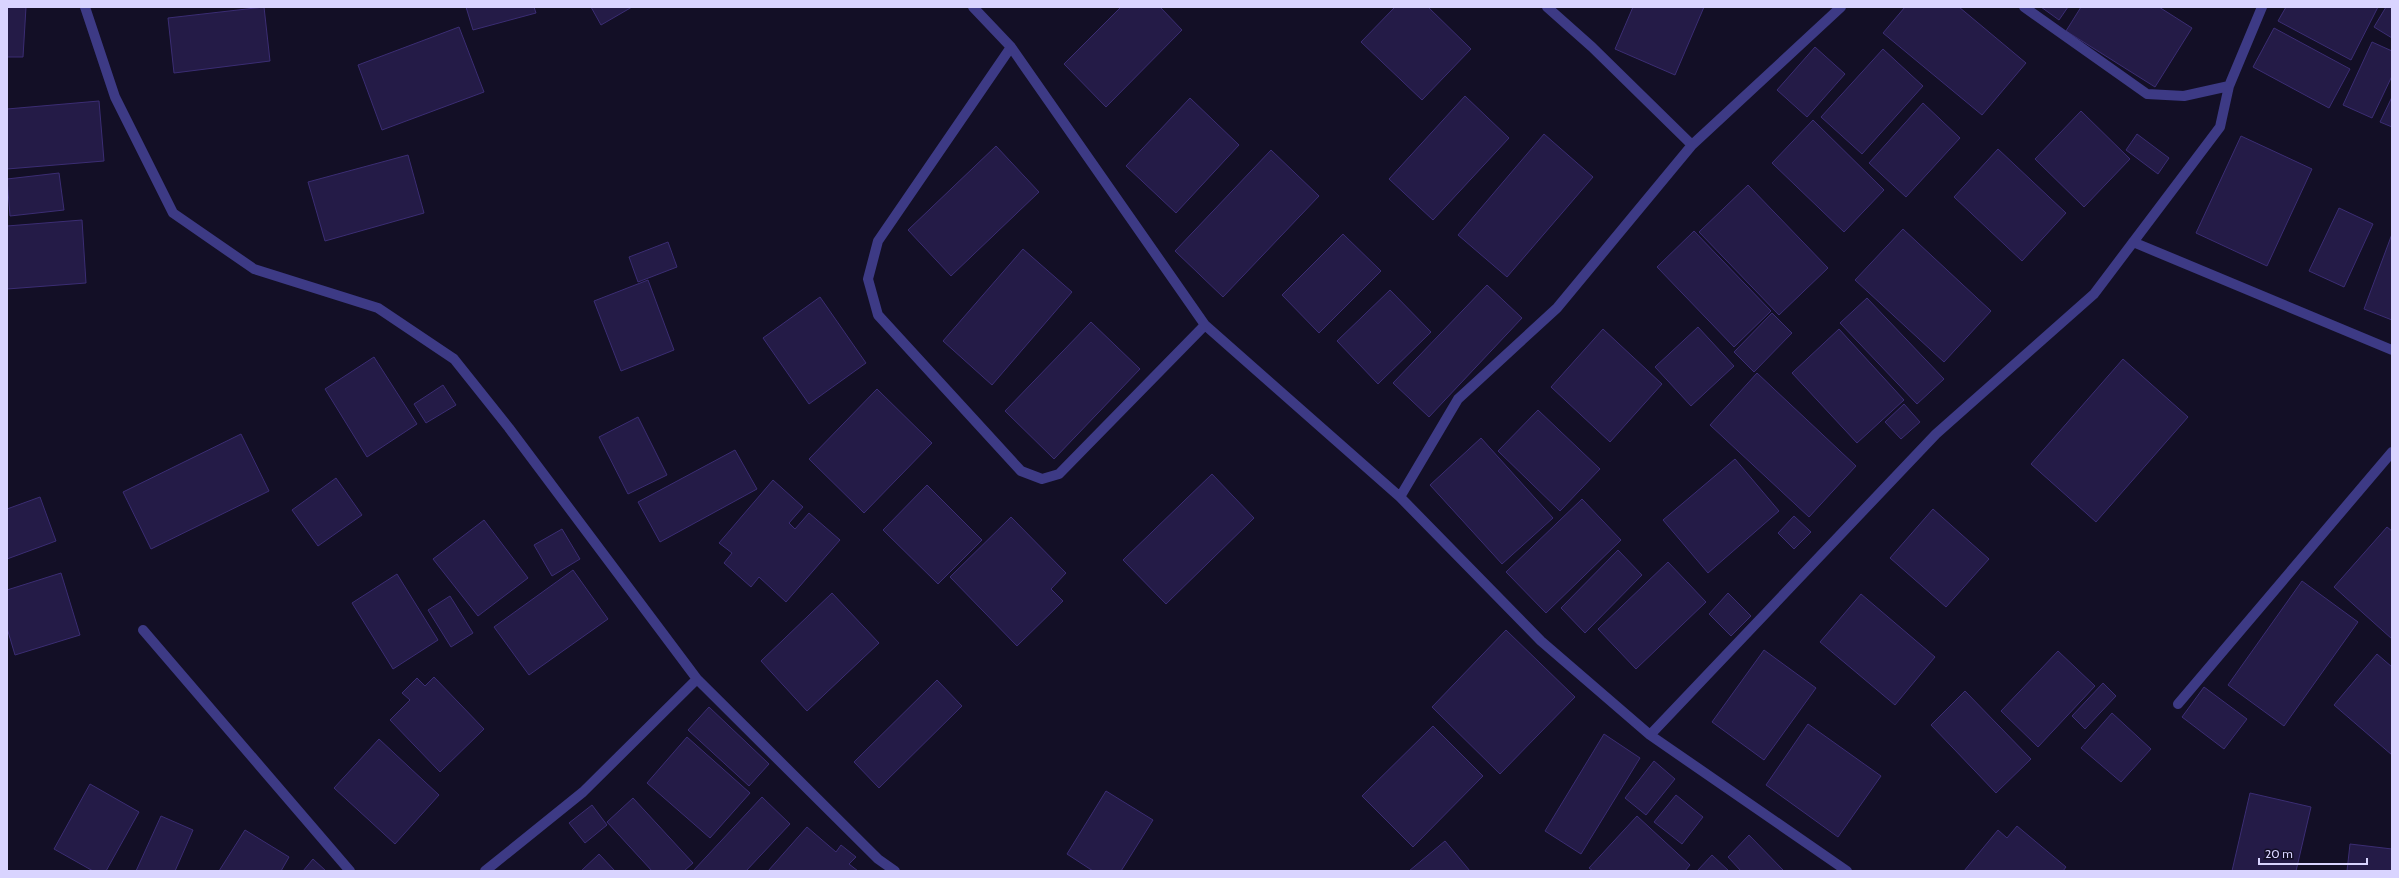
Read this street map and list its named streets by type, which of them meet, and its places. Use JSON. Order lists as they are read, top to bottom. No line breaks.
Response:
{"scale_bar":"20 m"}
